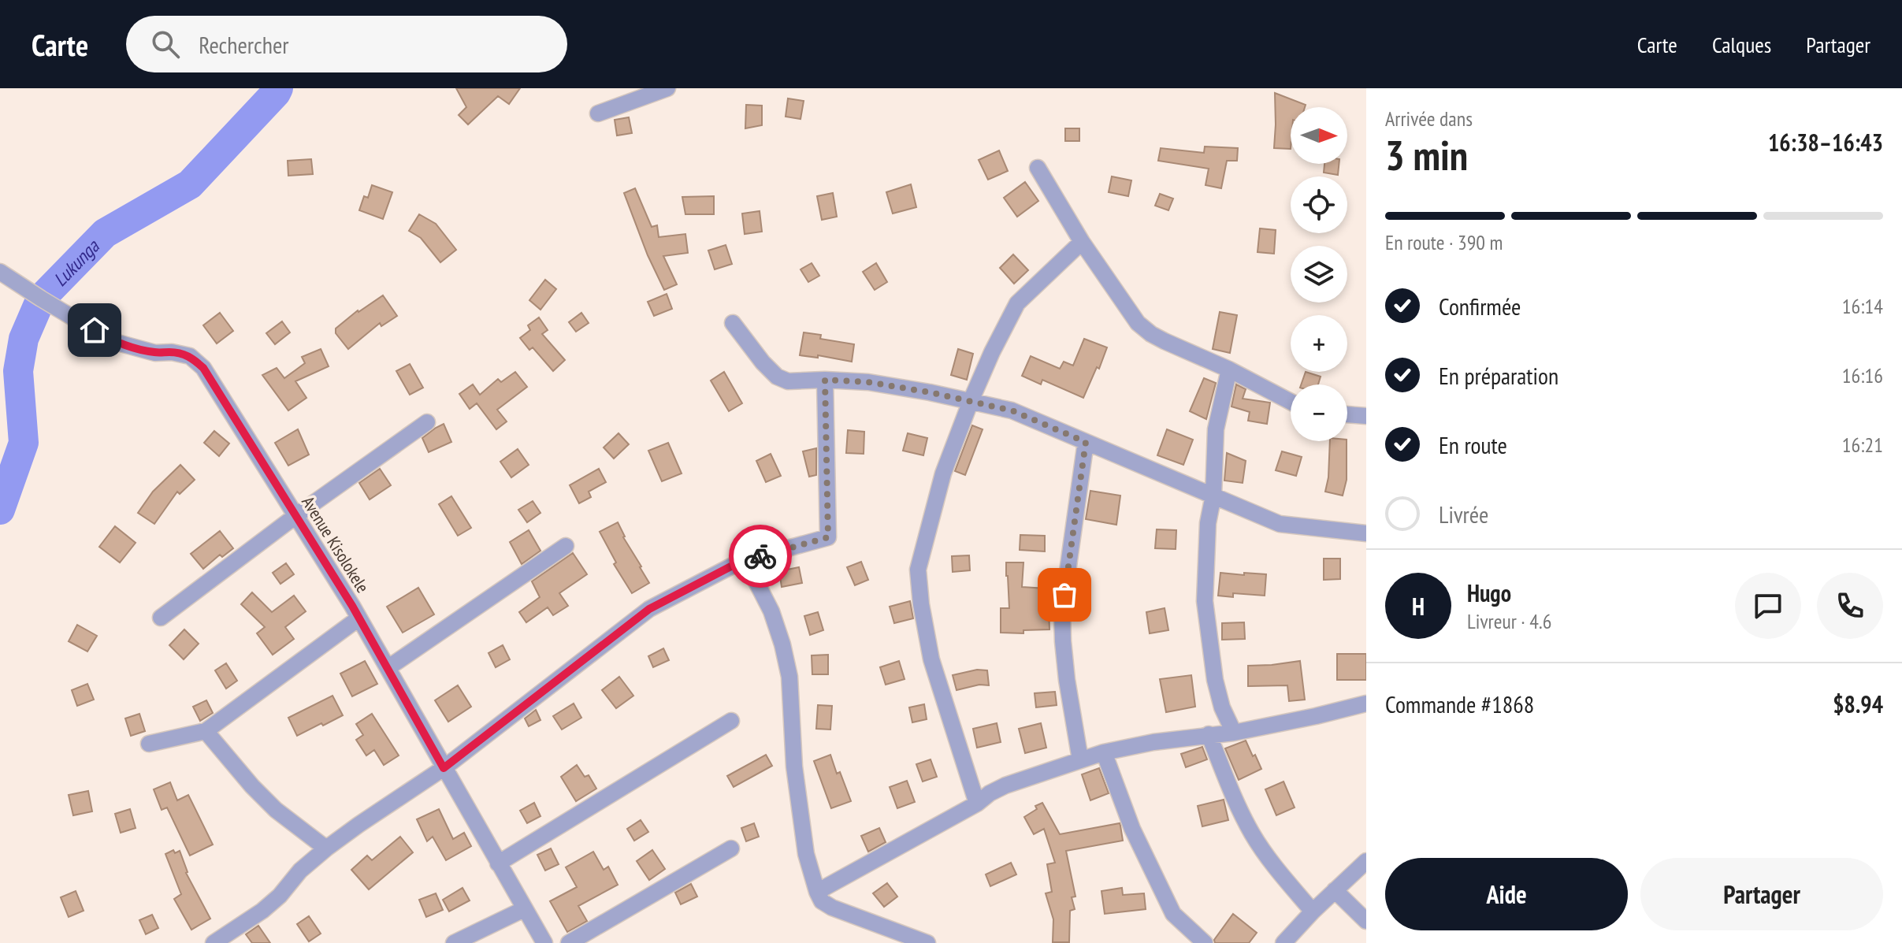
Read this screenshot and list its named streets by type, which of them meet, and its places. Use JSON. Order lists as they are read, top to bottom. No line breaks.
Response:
{"streets":{"street":["Avenue Kisolokele"]},"water":["Lukunga"],"north":"right","page":{"header":"Carte","search":"Rechercher","nav":["Carte","Calques","Partager"],"heading":["3 min","Arrivée dans","16:38–16:43"],"panel":["Hugo","Livreur · 4.6","Commande #1868","$8.94"],"map_buttons":["+","−"],"bar":"En route · 390 m","list":[["Confirmée","16:14"],["En préparation","16:16"],["En route","16:21"],"Livrée"],"round":"H","buttons":["Aide","Partager"]}}
